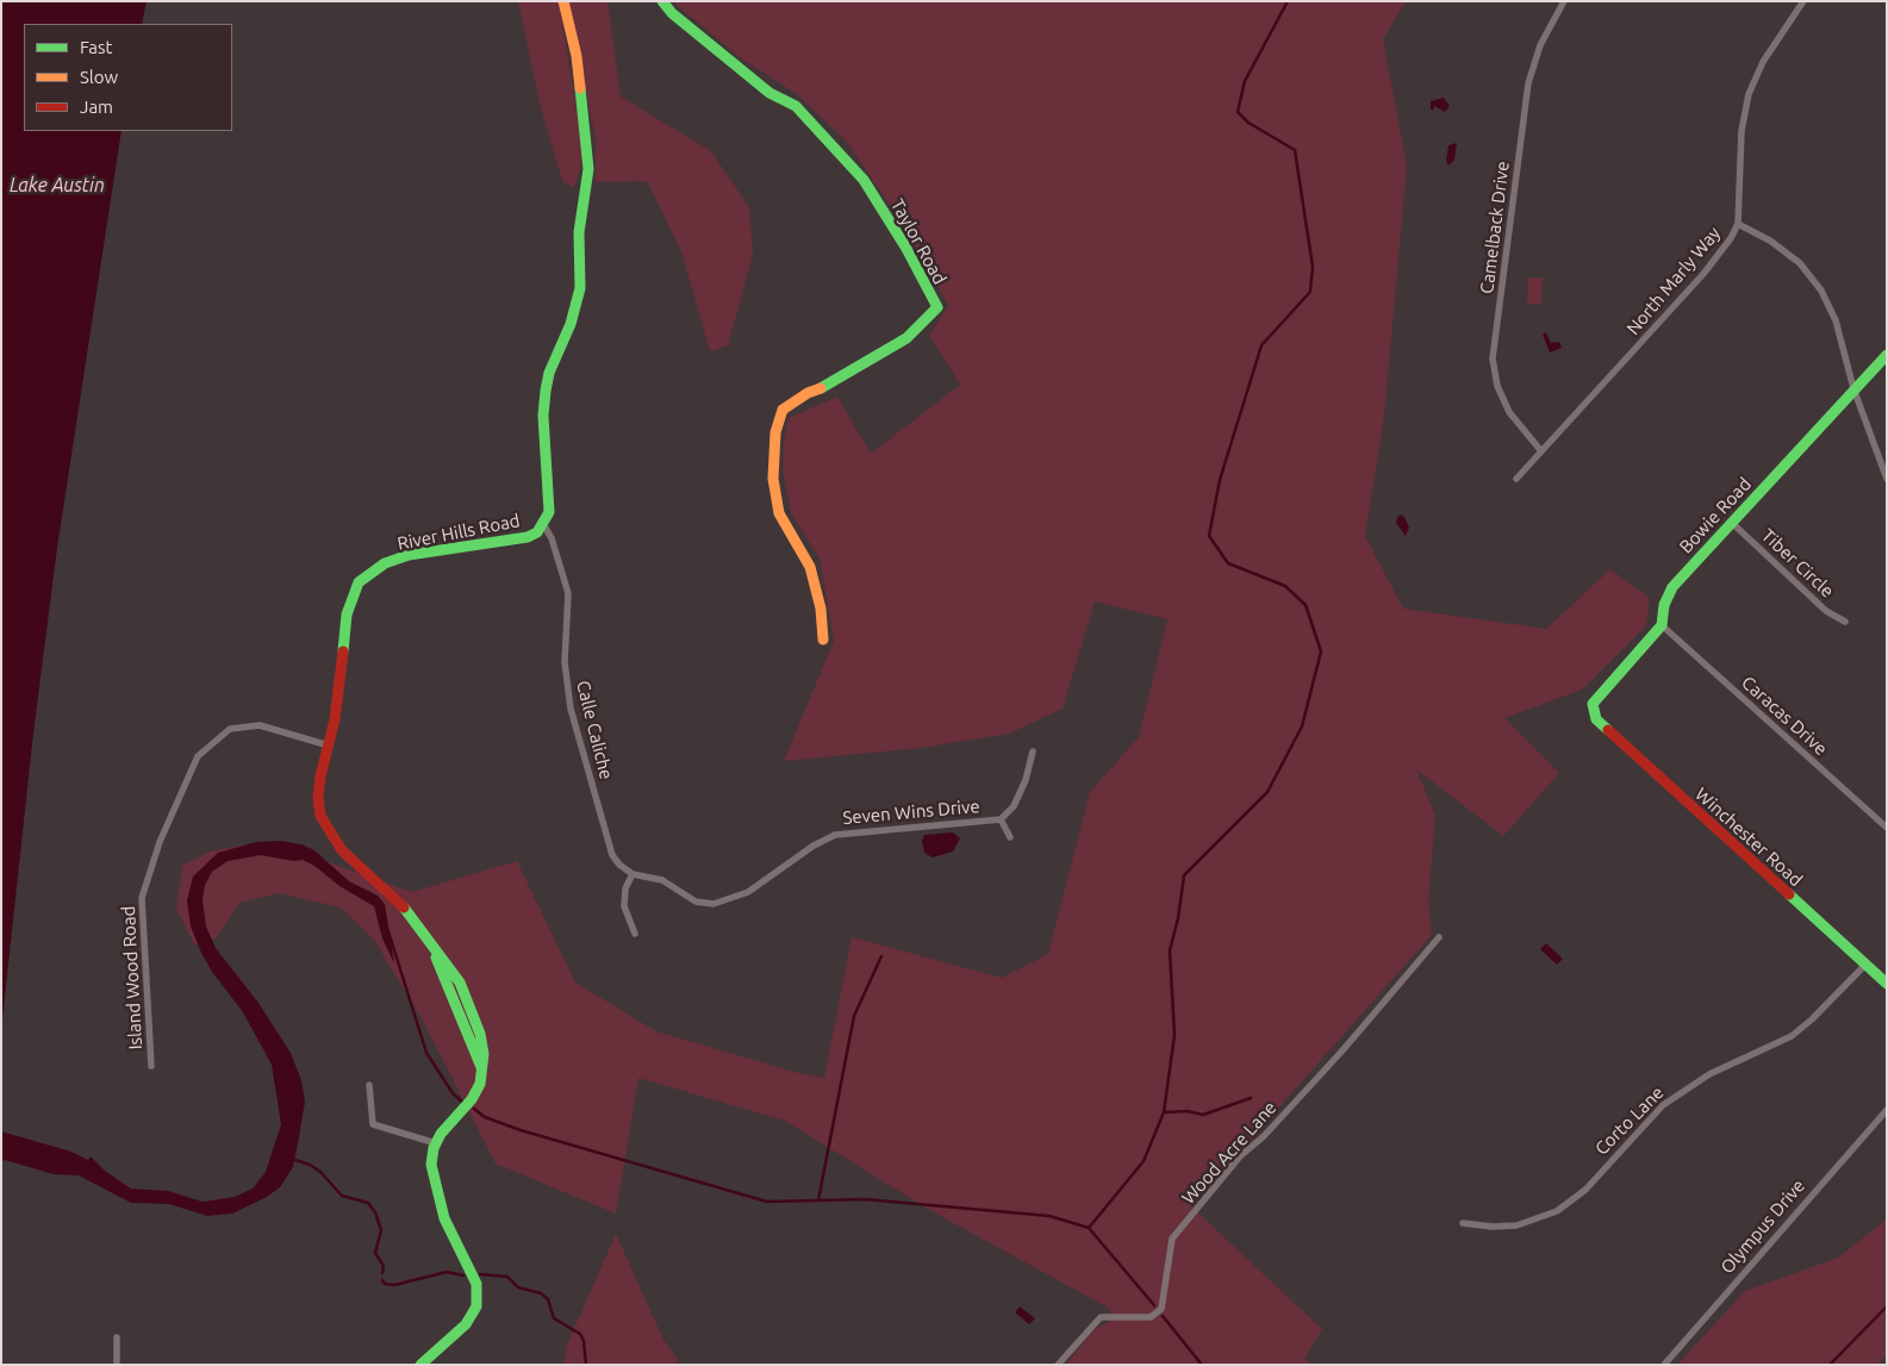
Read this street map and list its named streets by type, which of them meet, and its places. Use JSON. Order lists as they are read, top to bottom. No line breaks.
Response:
{"streets":{"street":["Camelback Drive","Taylor Road","North Marly Way","Bowie Road","River Hills Road","Tiber Circle","Caracas Drive","Calle Caliche","Seven Wins Drive","Winchester Road","Island Wood Road","Corto Lane","Wood Acre Lane","Olympus Drive"]},"crossings":[["Camelback Drive","North Marly Way"],["Bowie Road","Tiber Circle"],["Bowie Road","Caracas Drive"],["Bowie Road","Winchester Road"],["River Hills Road","Calle Caliche"],["River Hills Road","Island Wood Road"],["Calle Caliche","Seven Wins Drive"],["Winchester Road","Corto Lane"]],"water":["Lake Austin"],"legend":["Fast","Slow","Jam"]}
